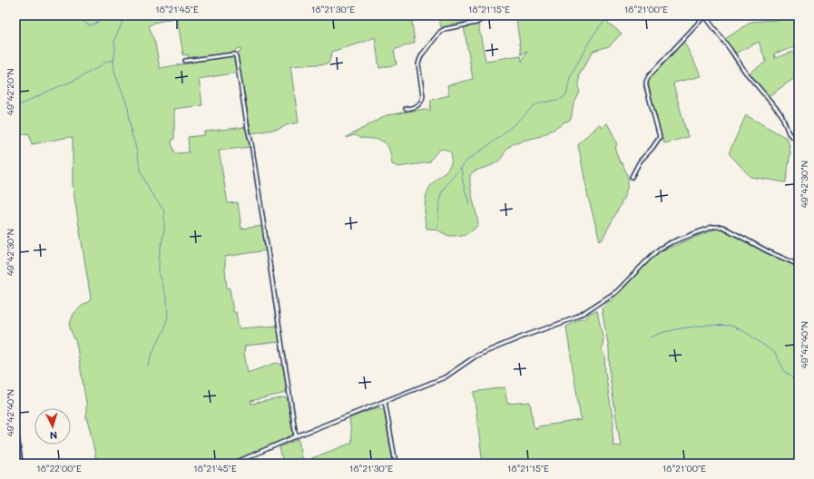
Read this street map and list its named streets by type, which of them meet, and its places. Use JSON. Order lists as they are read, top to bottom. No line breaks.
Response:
{"north":"bottom","coordinates":["18°21'45\"E","18°21'30\"E","18°21'15\"E","18°21'00\"E","49°42'20\"N","49°42'30\"N","49°42'40\"N","18°22'00\"E"]}
